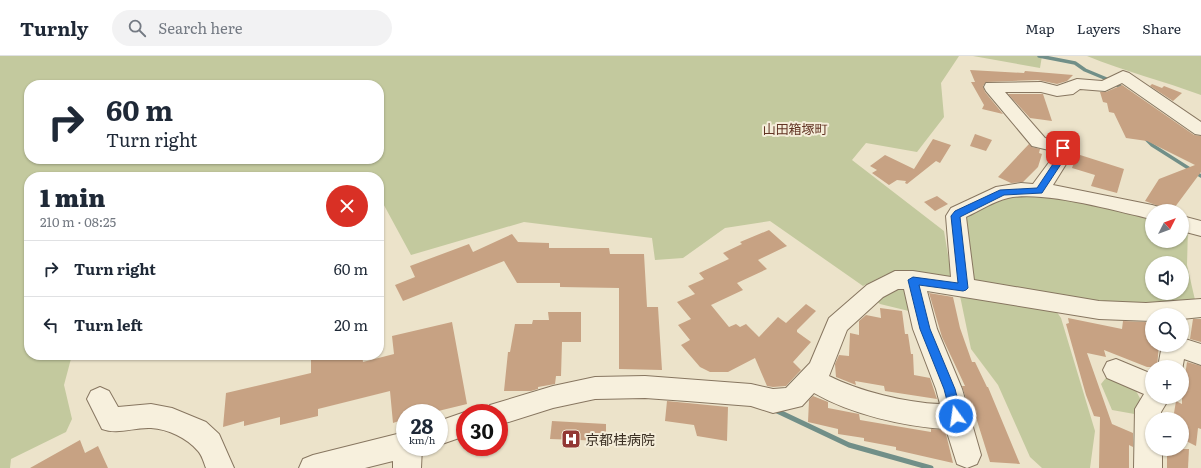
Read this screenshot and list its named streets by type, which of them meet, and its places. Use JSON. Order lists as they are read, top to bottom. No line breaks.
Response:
{"districts":["山田箱塚町"],"places":{"hospital":["京都桂病院"]},"north":"top right","page":{"header":"Turnly","search":"Search here","nav":["Map","Layers","Share"],"turn":["60 m","Turn right"],"heading":["1 min","210 m · 08:25"],"map_buttons":["+","−"],"list":[{"name":"Turn right","value":"60 m"},{"name":"Turn left","value":"20 m"}],"speed":"28 km/h","limit":"30"}}
